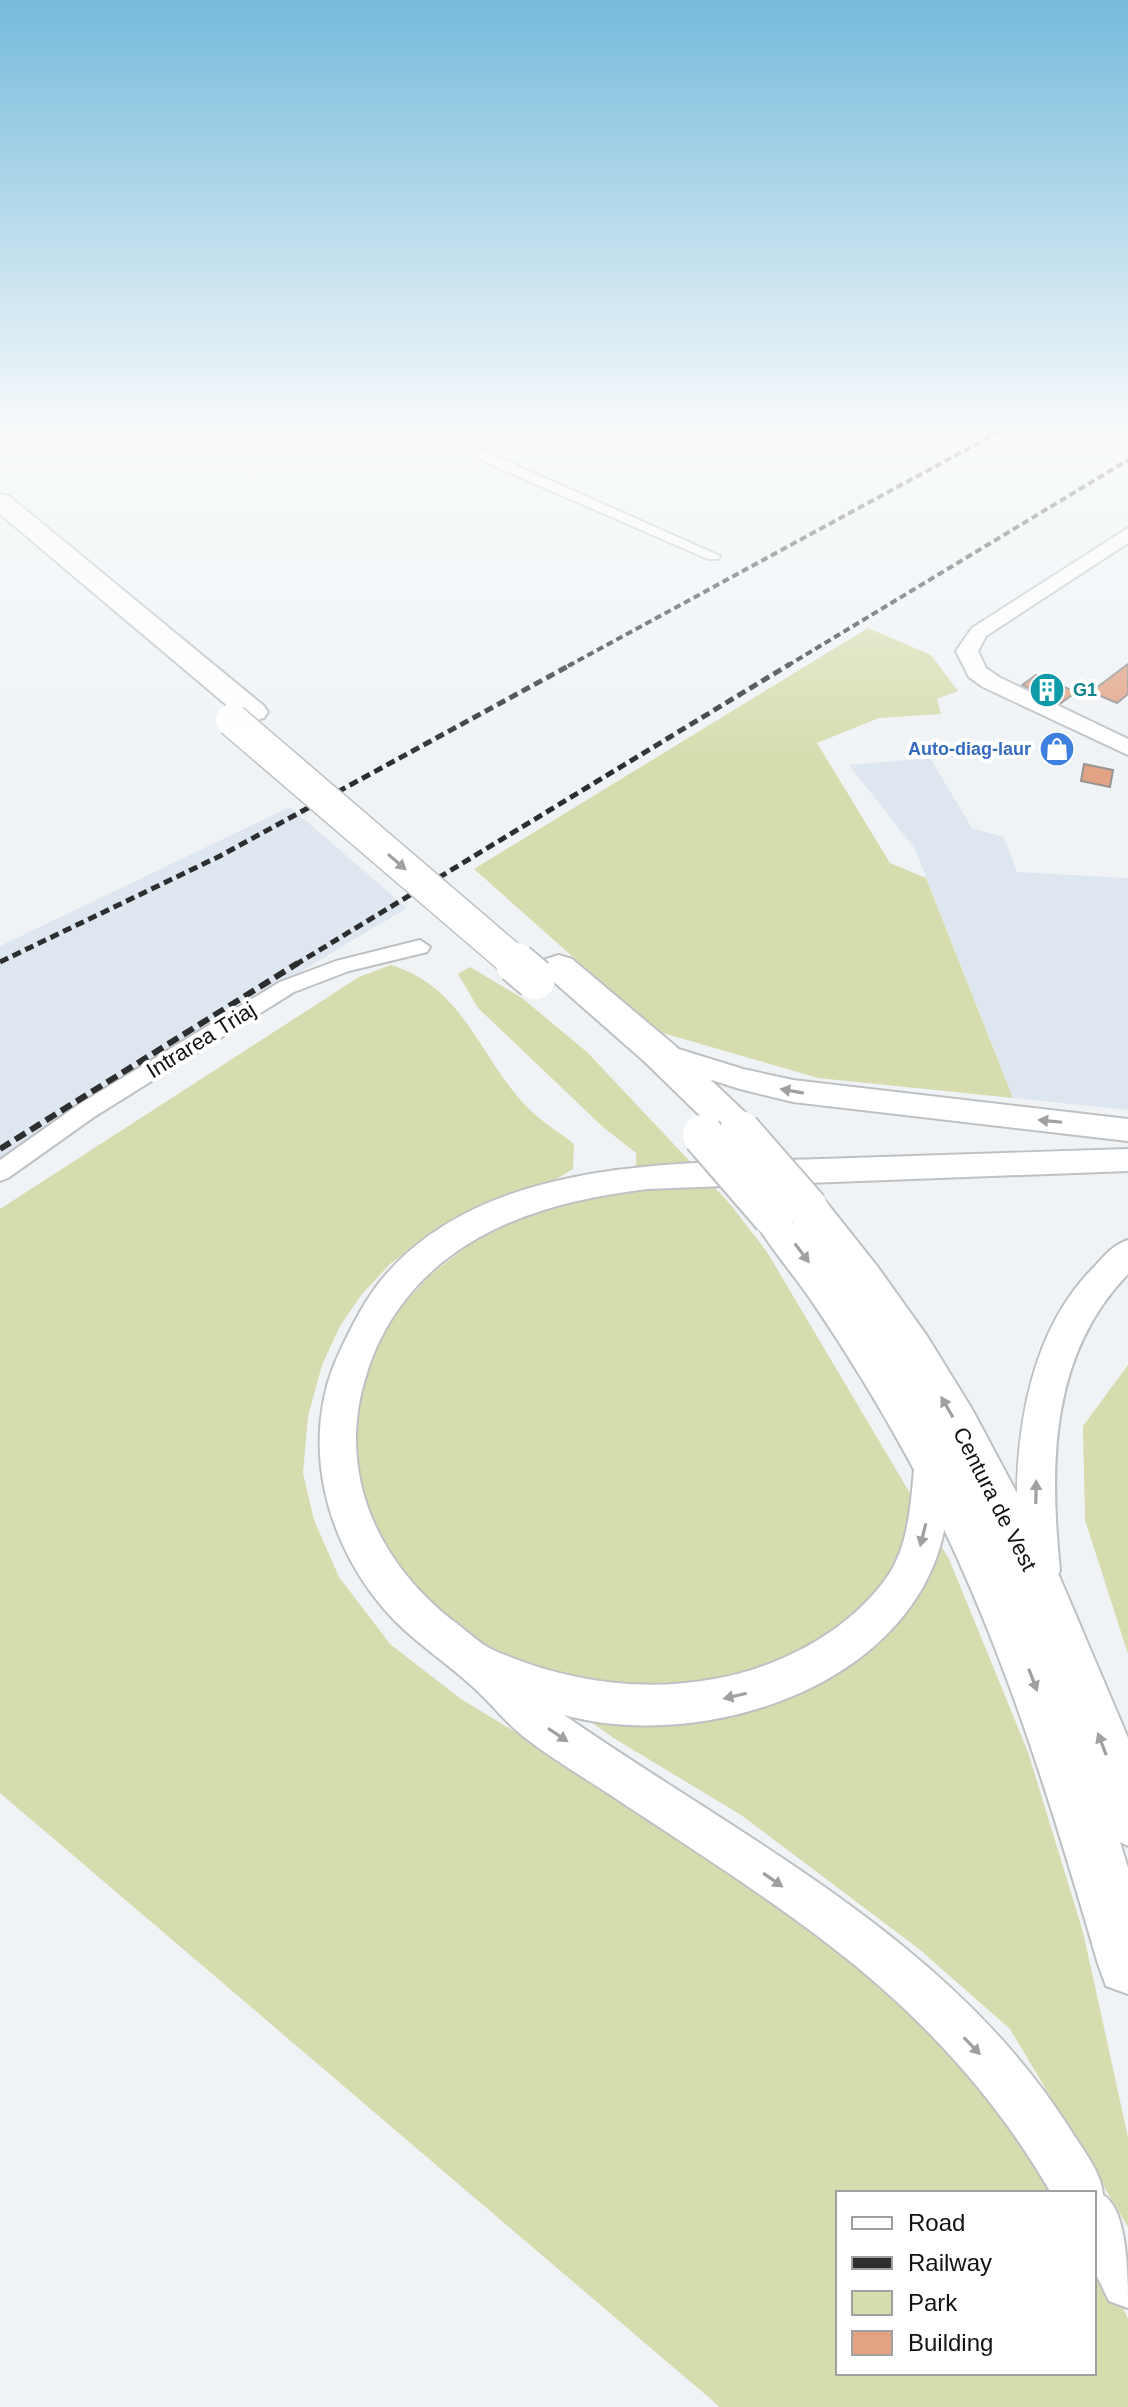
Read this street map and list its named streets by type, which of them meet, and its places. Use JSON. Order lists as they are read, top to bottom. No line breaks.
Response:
{"streets":{"highway":["Centura de Vest"],"street":["Intrarea Triaj"]},"places":{"building":["G1"],"shop":["Auto-diag-laur"]},"legend":["Road","Railway","Park","Building"]}
